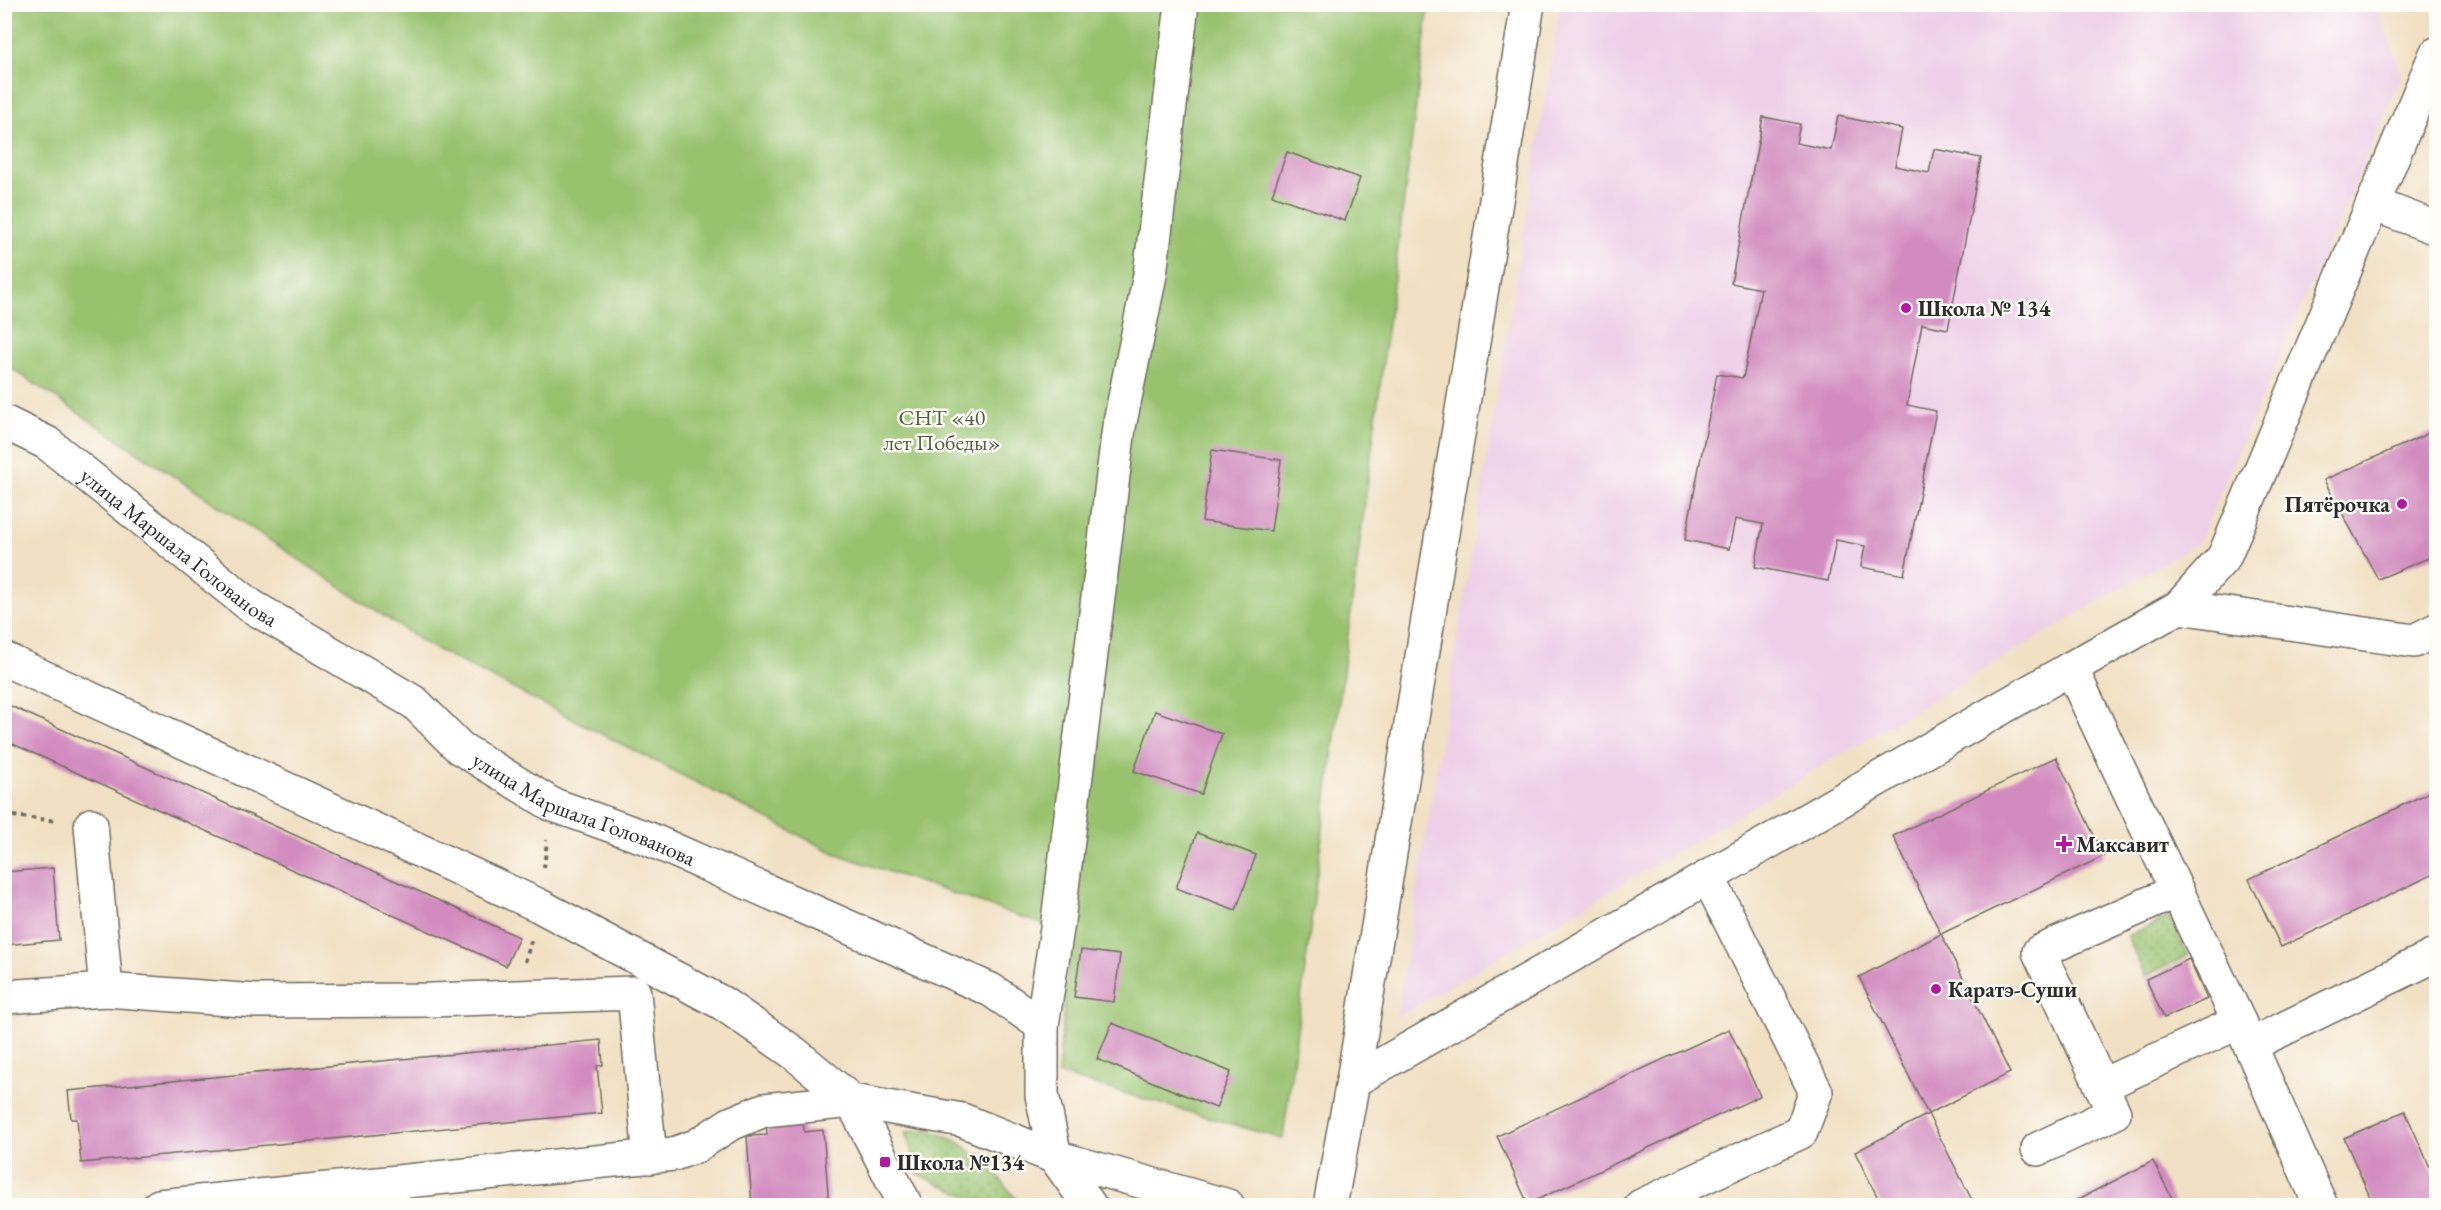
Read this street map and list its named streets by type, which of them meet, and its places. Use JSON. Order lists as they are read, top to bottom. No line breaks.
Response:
{"streets":{"street":["улица Маршала Голованова"]},"parks":["СНТ «40 лет Победы»"],"places":{"other":["Школа № 134","Пятёрочка","Каратэ-Суши"],"health":["Максавит"],"transit":["Школа №134"]}}
